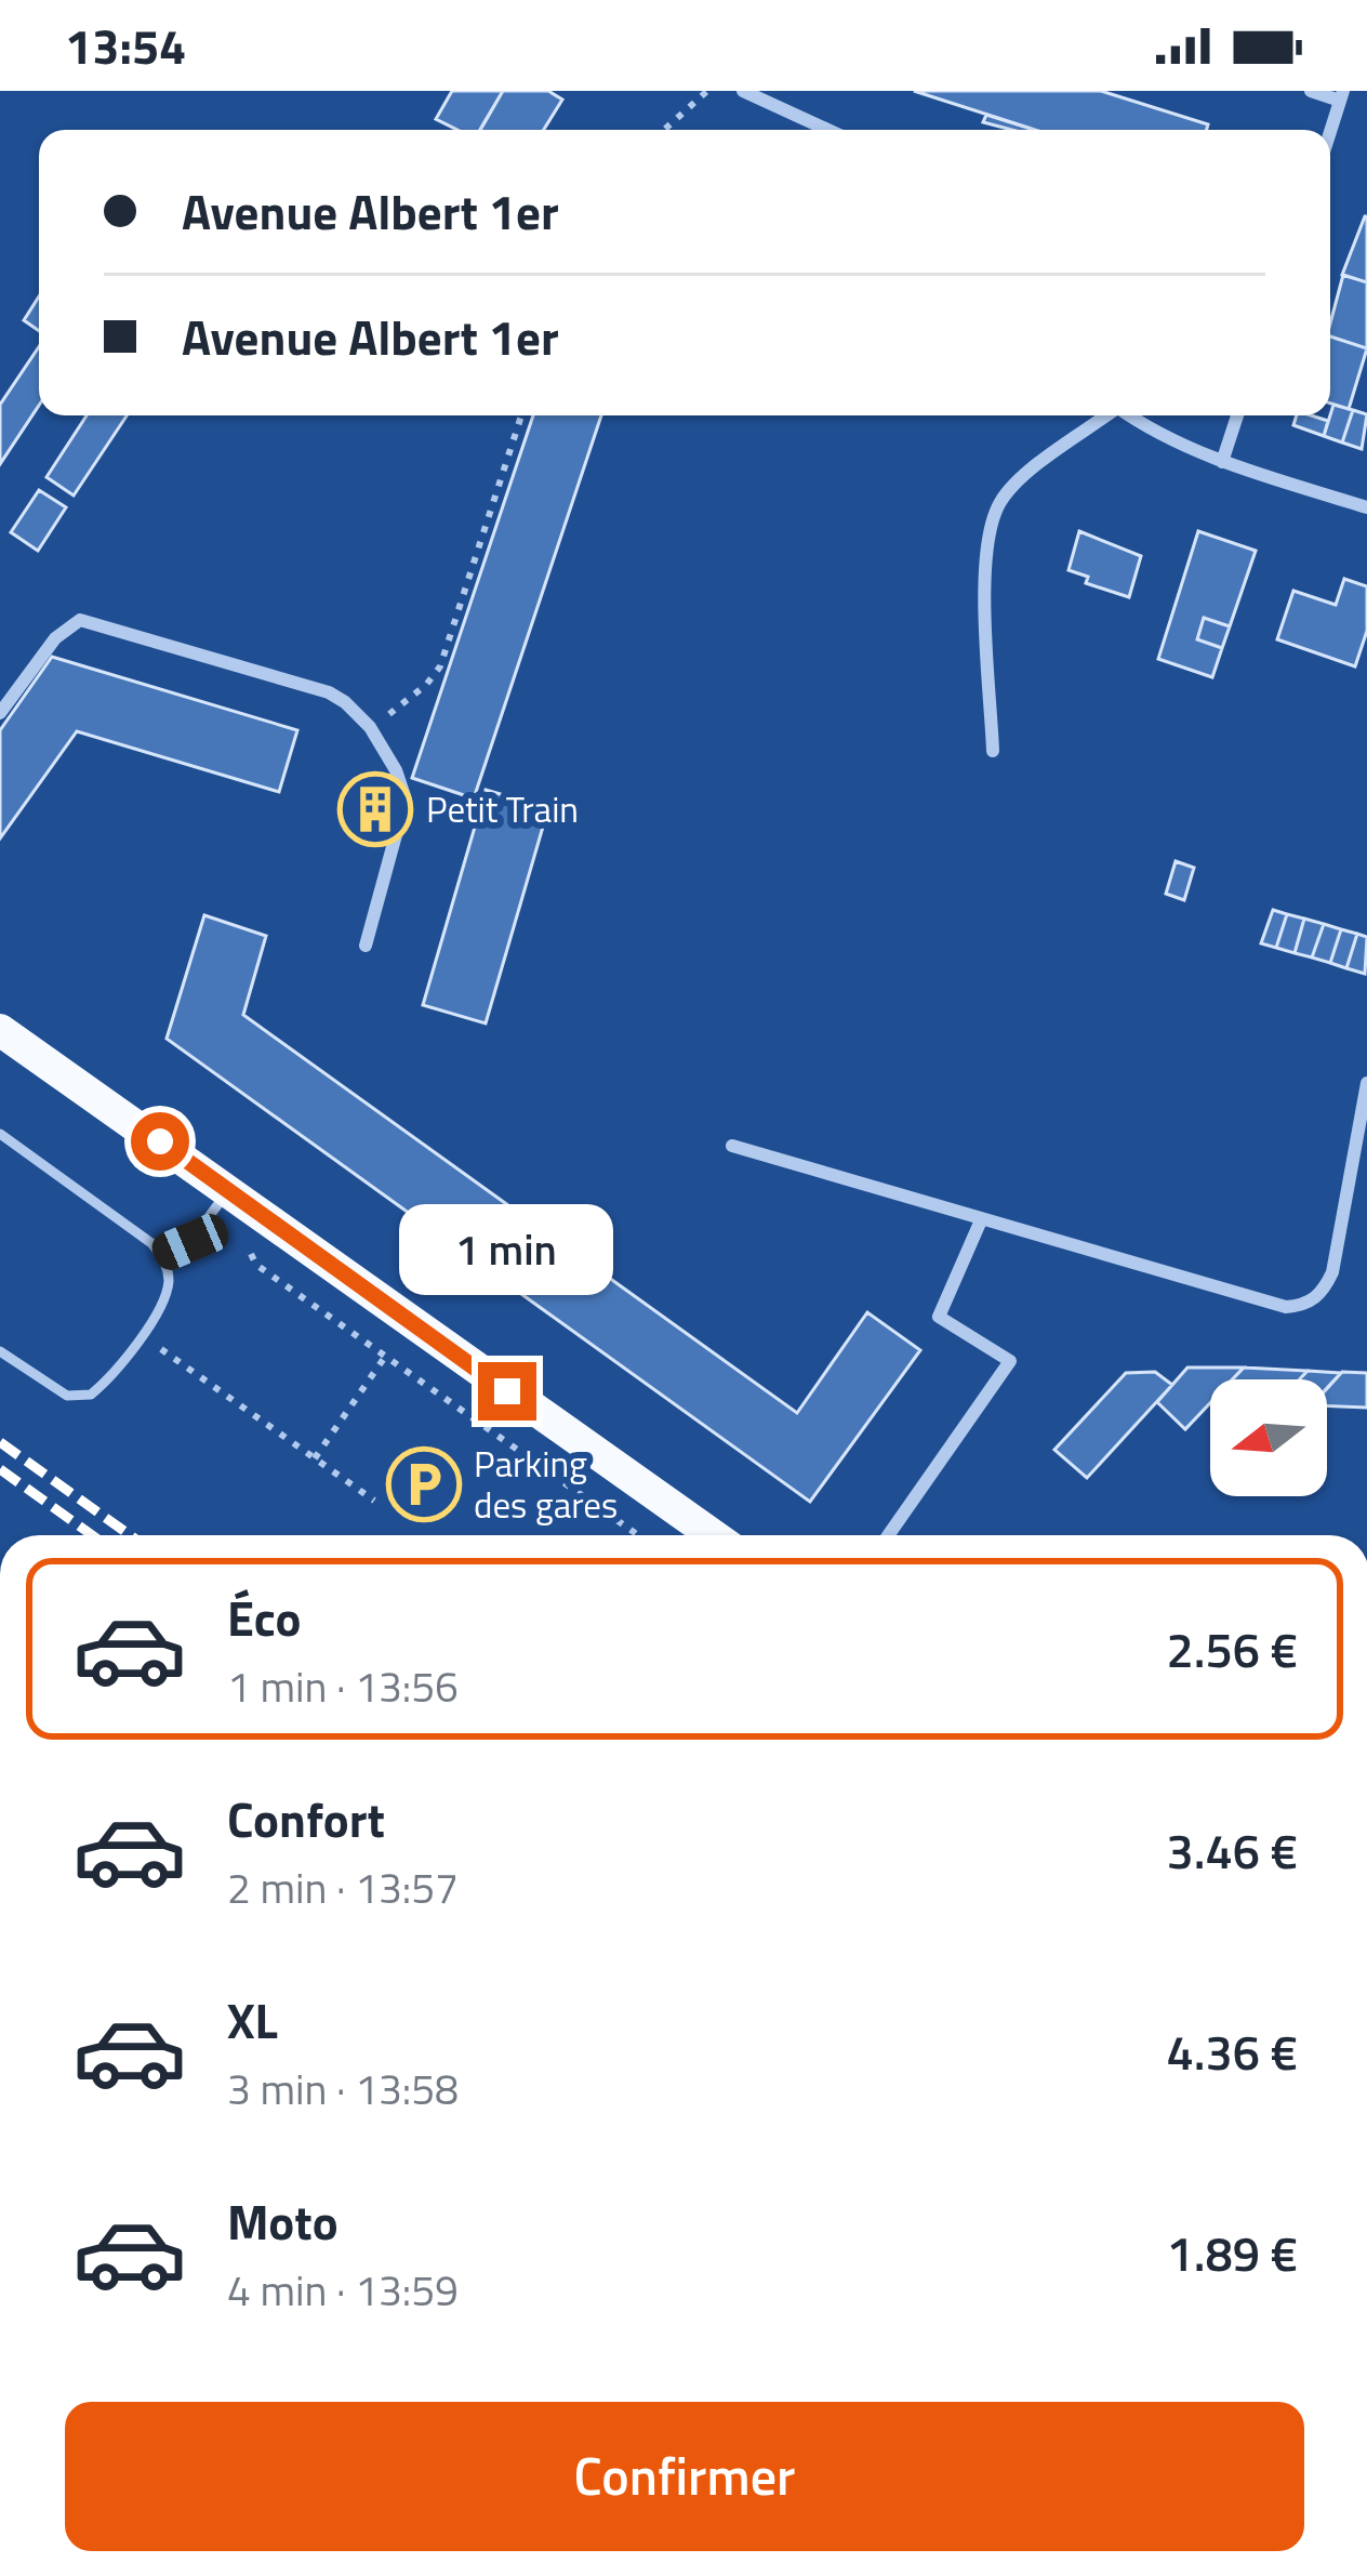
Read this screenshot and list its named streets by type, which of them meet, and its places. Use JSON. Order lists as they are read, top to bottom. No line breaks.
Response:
{"places":{"building":["Petit Train"],"parking":["Parking des gares"]},"north":"left","page":{"status":"13:54","banner":["Avenue Albert 1er","Avenue Albert 1er"],"bubble":"1 min","list":[{"name":"Éco","note":"1 min · 13:56","value":"2.56 €"},{"name":"Confort","note":"2 min · 13:57","value":"3.46 €"},{"name":"XL","note":"3 min · 13:58","value":"4.36 €"},{"name":"Moto","note":"4 min · 13:59","value":"1.89 €"}],"buttons":"Confirmer"}}
